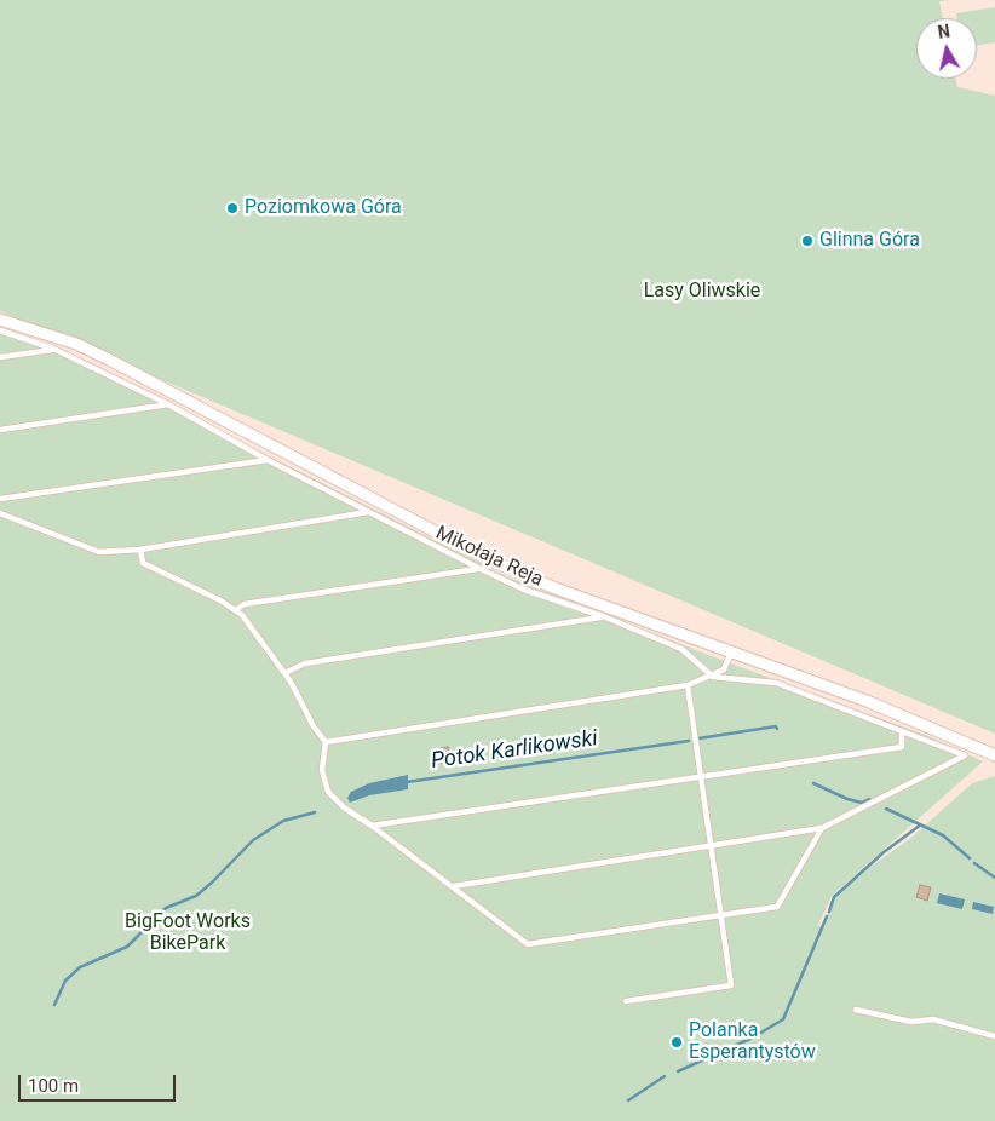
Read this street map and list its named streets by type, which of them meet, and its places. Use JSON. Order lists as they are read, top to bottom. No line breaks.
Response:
{"streets":{"street":["Mikołaja Reja"]},"water":["Potok Karlikowski"],"parks":["Lasy Oliwskie","BigFoot Works BikePark"],"places":["Poziomkowa Góra","Glinna Góra","Polanka Esperantystów"],"scale_bar":"100 m","north":"top"}
